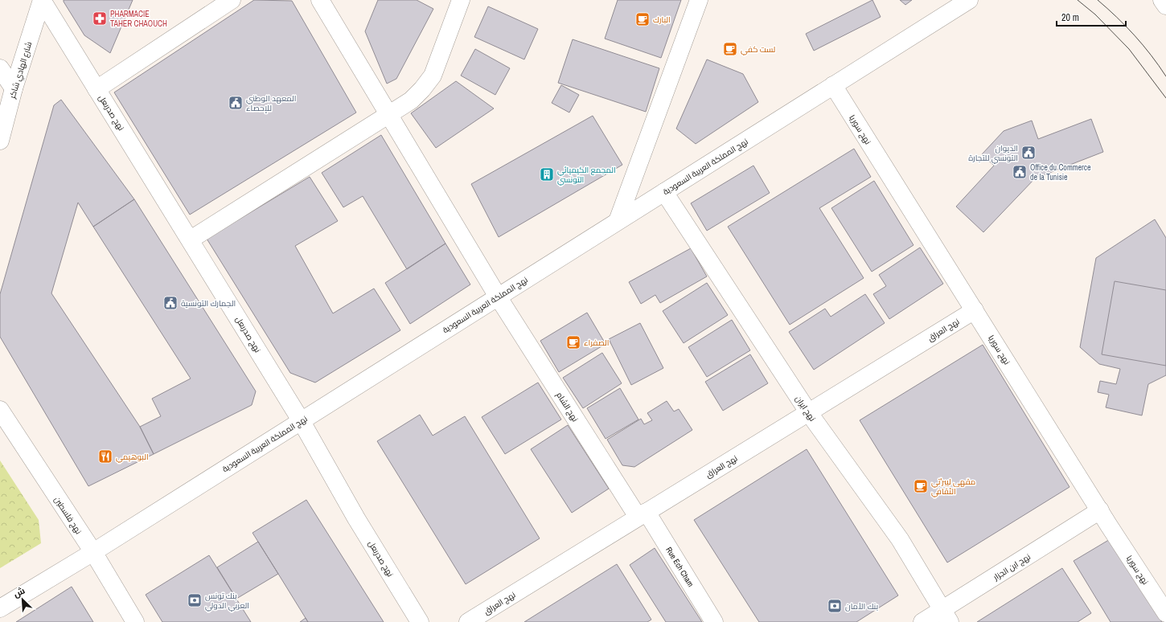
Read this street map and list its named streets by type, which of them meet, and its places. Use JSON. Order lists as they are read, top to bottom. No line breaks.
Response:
{"streets":{"street":["شارع الهادي شاكر","نهج صدربعل","نهج سوريا","نهج المملكة العربية السعودية","نهج العراق","نهج الشام","نهج ايران","نهج فلسطين","Rue Ech Cham","نهج ابن الجزار"]},"crossings":[["شارع الهادي شاكر","نهج صدربعل"],["نهج صدربعل","نهج المملكة العربية السعودية"],["نهج سوريا","نهج المملكة العربية السعودية"],["نهج سوريا","نهج العراق"],["نهج سوريا","نهج ابن الجزار"],["نهج المملكة العربية السعودية","نهج الشام"],["نهج المملكة العربية السعودية","نهج ايران"],["نهج المملكة العربية السعودية","نهج فلسطين"],["نهج العراق","نهج الشام"],["نهج العراق","نهج ايران"],["نهج العراق","Rue Ech Cham"],["نهج الشام","Rue Ech Cham"],["نهج ايران","نهج ابن الجزار"]],"places":{"pharmacy":["PHARMACIE TAHER CHAOUCH"],"cafe":["البارك","لست كفي","الصفراء","مقهى ليبر'تي الثقافي"],"public building":["المعهد الوطني للإحصاء","الديوان التونسي للتجارة","Office du Commerce de la Tunisie","الجمارك التونسية"],"building":["المجمع الكيميائي التونسي"],"restaurant":["البوهيمي"],"bank":["بنك تونس العربي الدولي","بنك الأمان"]},"scale_bar":"20 m","north":"top left"}
